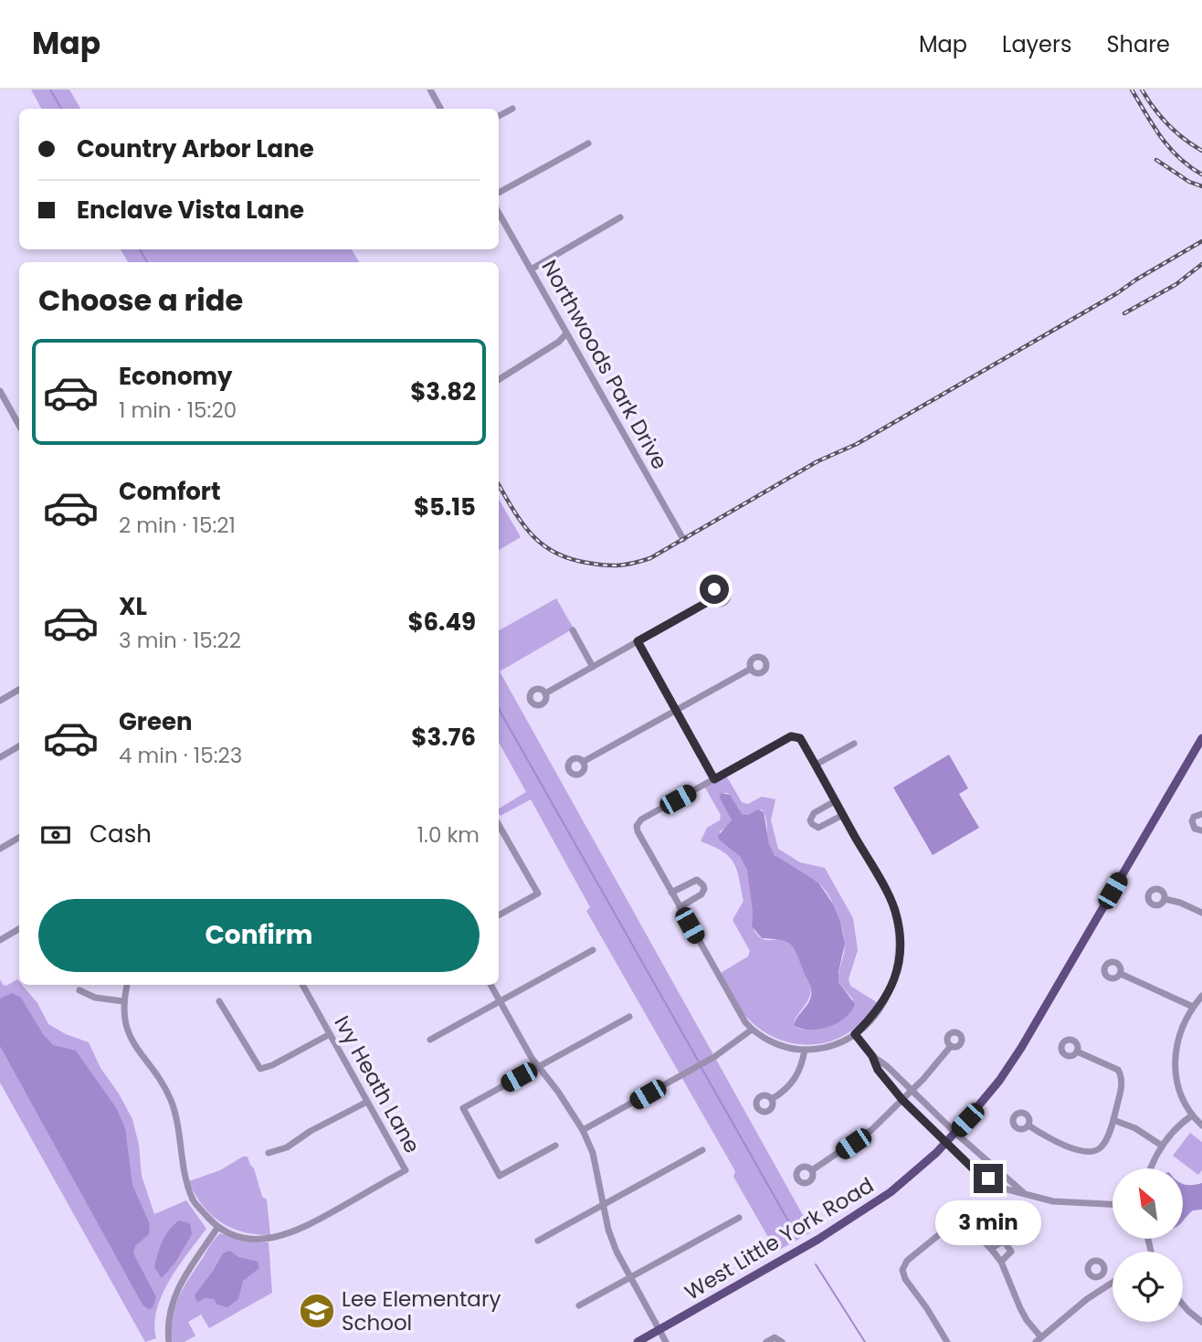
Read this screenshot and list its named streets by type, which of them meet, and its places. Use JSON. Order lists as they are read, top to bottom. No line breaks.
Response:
{"streets":{"main road":["West Little York Road"],"street":["Northwoods Park Drive","Ivy Heath Lane"]},"places":{"school or university":["Lee Elementary School"]},"north":"top left","page":{"header":"Map","nav":["Map","Layers","Share"],"banner":["Country Arbor Lane","Enclave Vista Lane"],"heading":"Choose a ride","list":[{"name":"Economy","note":"1 min · 15:20","value":"$3.82"},{"name":"Comfort","note":"2 min · 15:21","value":"$5.15"},{"name":"XL","note":"3 min · 15:22","value":"$6.49"},{"name":"Green","note":"4 min · 15:23","value":"$3.76"}],"pay":["Cash","1.0 km"],"buttons":"Confirm","bubble":"3 min"}}
